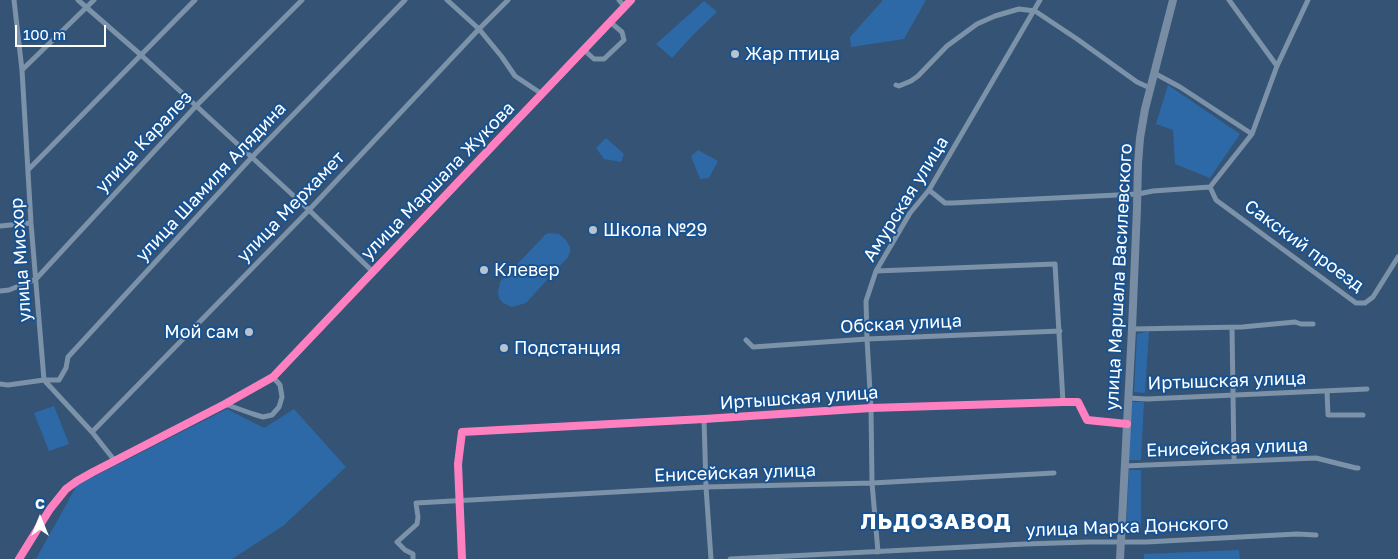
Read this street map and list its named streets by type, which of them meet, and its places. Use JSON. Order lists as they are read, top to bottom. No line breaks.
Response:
{"streets":{"main road":["улица Маршала Василевского"],"street":["улица Каралез","улица Маршала Жукова","улица Шамиля Алядина","Амурская улица","улица Мерхамет","Сакский проезд","улица Мисхор","Обская улица","Иртышская улица","Енисейская улица","улица Марка Донского"]},"crossings":[["улица Каралез","улица Мисхор"],["улица Шамиля Алядина","улица Мисхор"],["Амурская улица","Обская улица"],["Амурская улица","Иртышская улица"],["Амурская улица","Енисейская улица"],["Амурская улица","улица Марка Донского"],["улица Маршала Василевского","Иртышская улица"],["улица Маршала Василевского","Енисейская улица"],["улица Маршала Василевского","улица Марка Донского"],["Иртышская улица","Енисейская улица"]],"districts":["ЛЬДОЗАВОД"],"places":["Жар птица","Школа №29","Клевер","Мой сам","Подстанция"],"scale_bar":"100 m","north":"top"}
